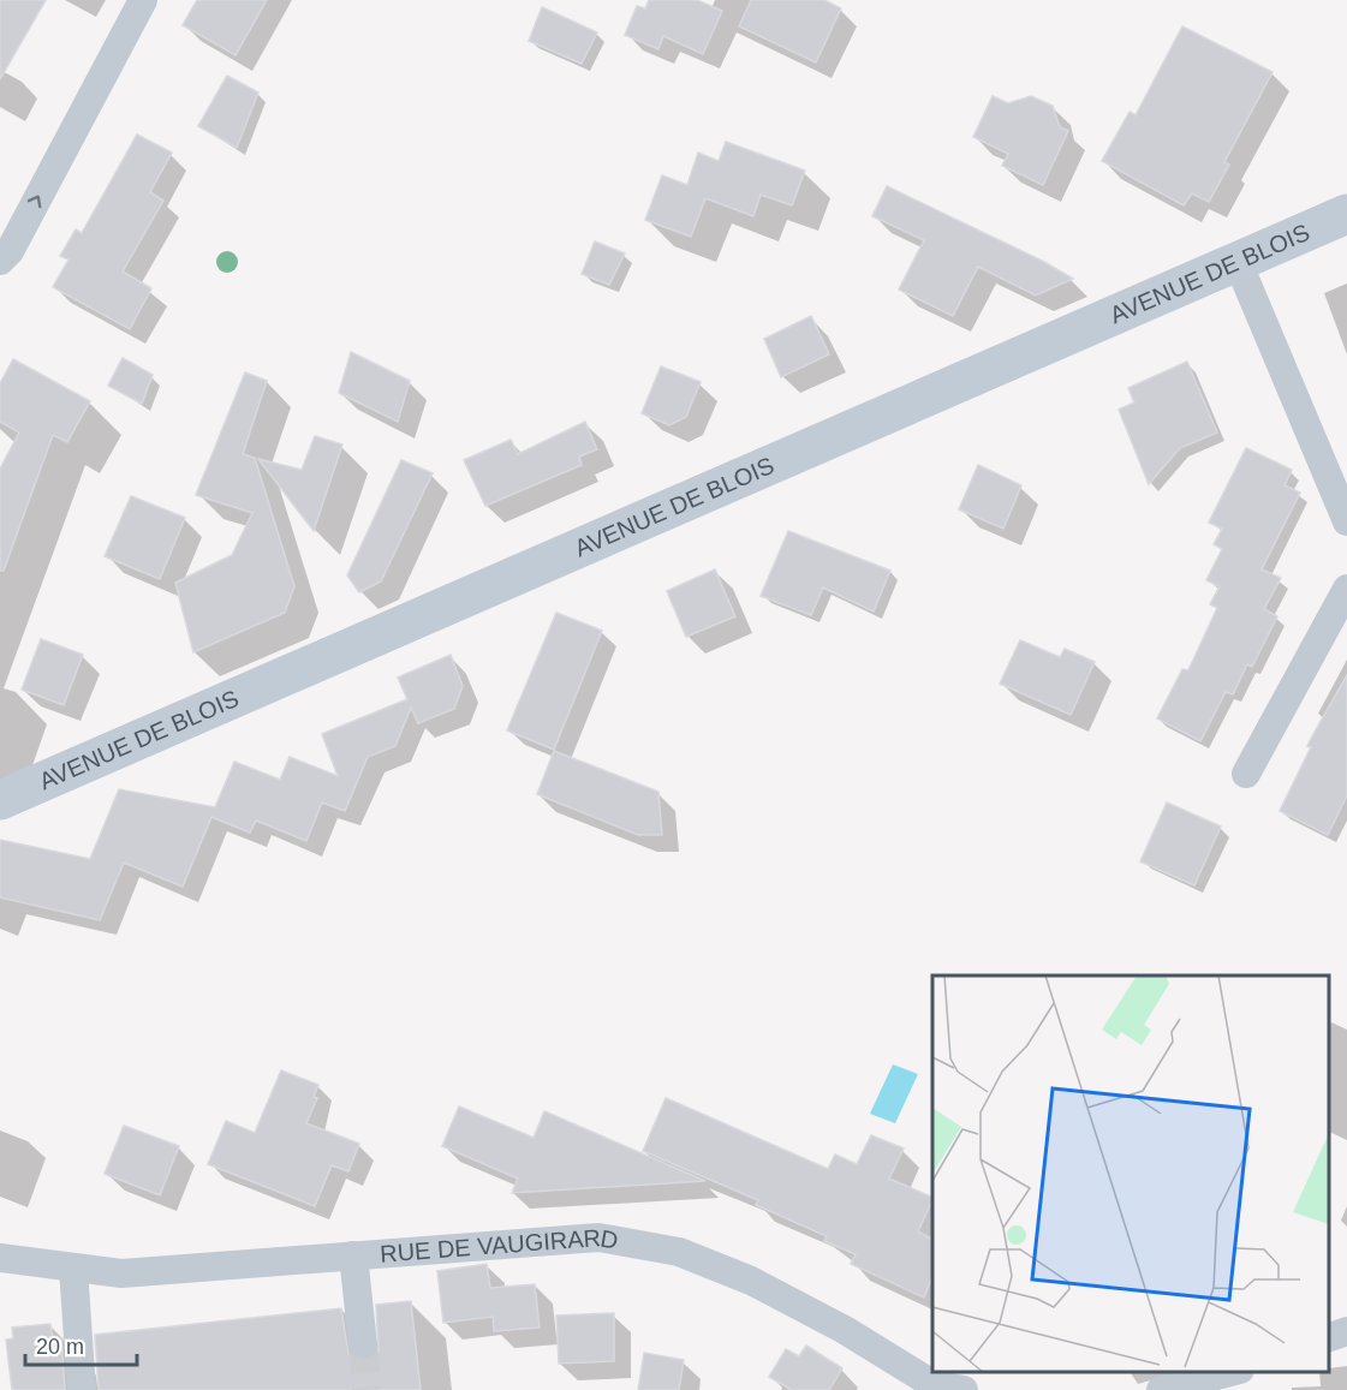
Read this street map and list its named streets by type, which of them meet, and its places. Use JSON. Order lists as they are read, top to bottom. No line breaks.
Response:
{"streets":{"main road":["AVENUE DE BLOIS"],"street":["RUE DE VAUGIRARD"]},"scale_bar":"20 m"}
